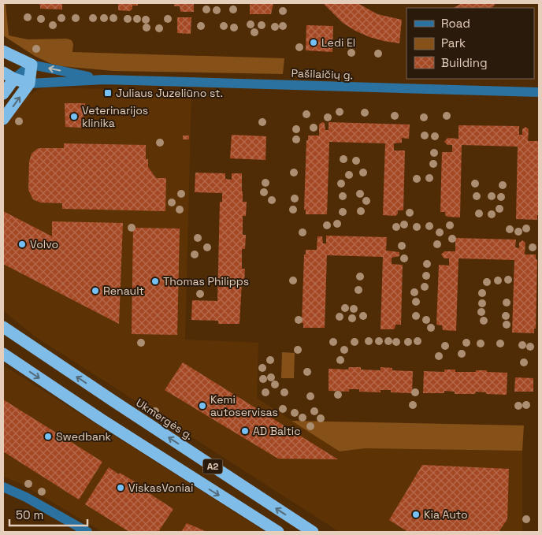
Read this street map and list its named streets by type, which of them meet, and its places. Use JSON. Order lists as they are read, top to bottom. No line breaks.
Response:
{"streets":{"highway":["Ukmergės g.","A2"],"street":["Pašilaičių g."]},"places":{"other":["Ledi El","Veterinarijos klinika","Volvo","Thomas Philipps","Renault","Kemi autoservisas","AD Baltic","Swedbank","ViskasVoniai","Kia Auto"],"transit":["Juliaus Juzeliūno st."]},"legend":["Road","Park","Building"],"scale_bar":"50 m"}
